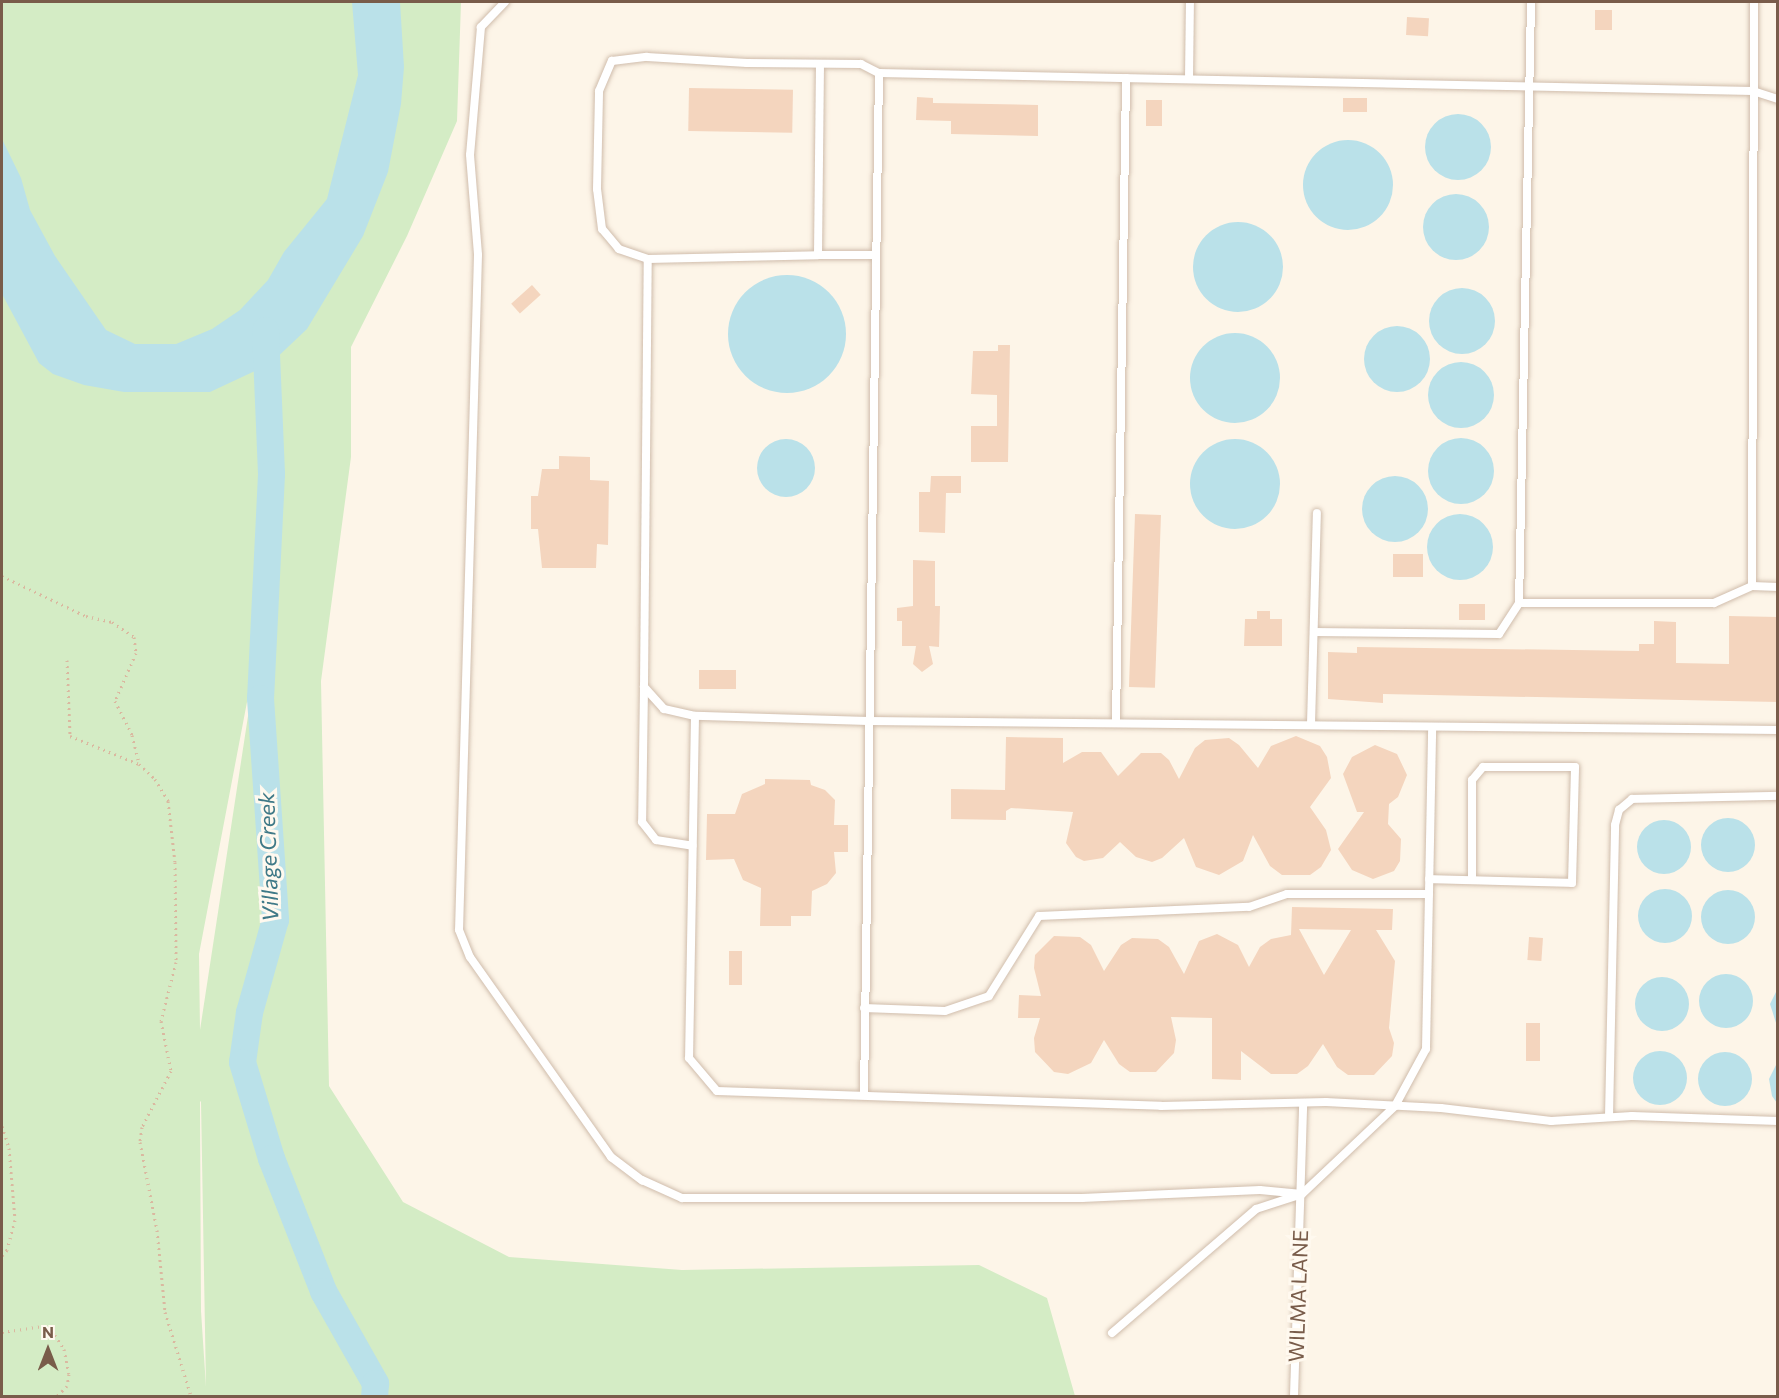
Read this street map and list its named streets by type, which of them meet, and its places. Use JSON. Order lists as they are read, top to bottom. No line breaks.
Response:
{"streets":{"lane":["WILMA LANE"]},"water":["Village Creek"],"north":"top"}
